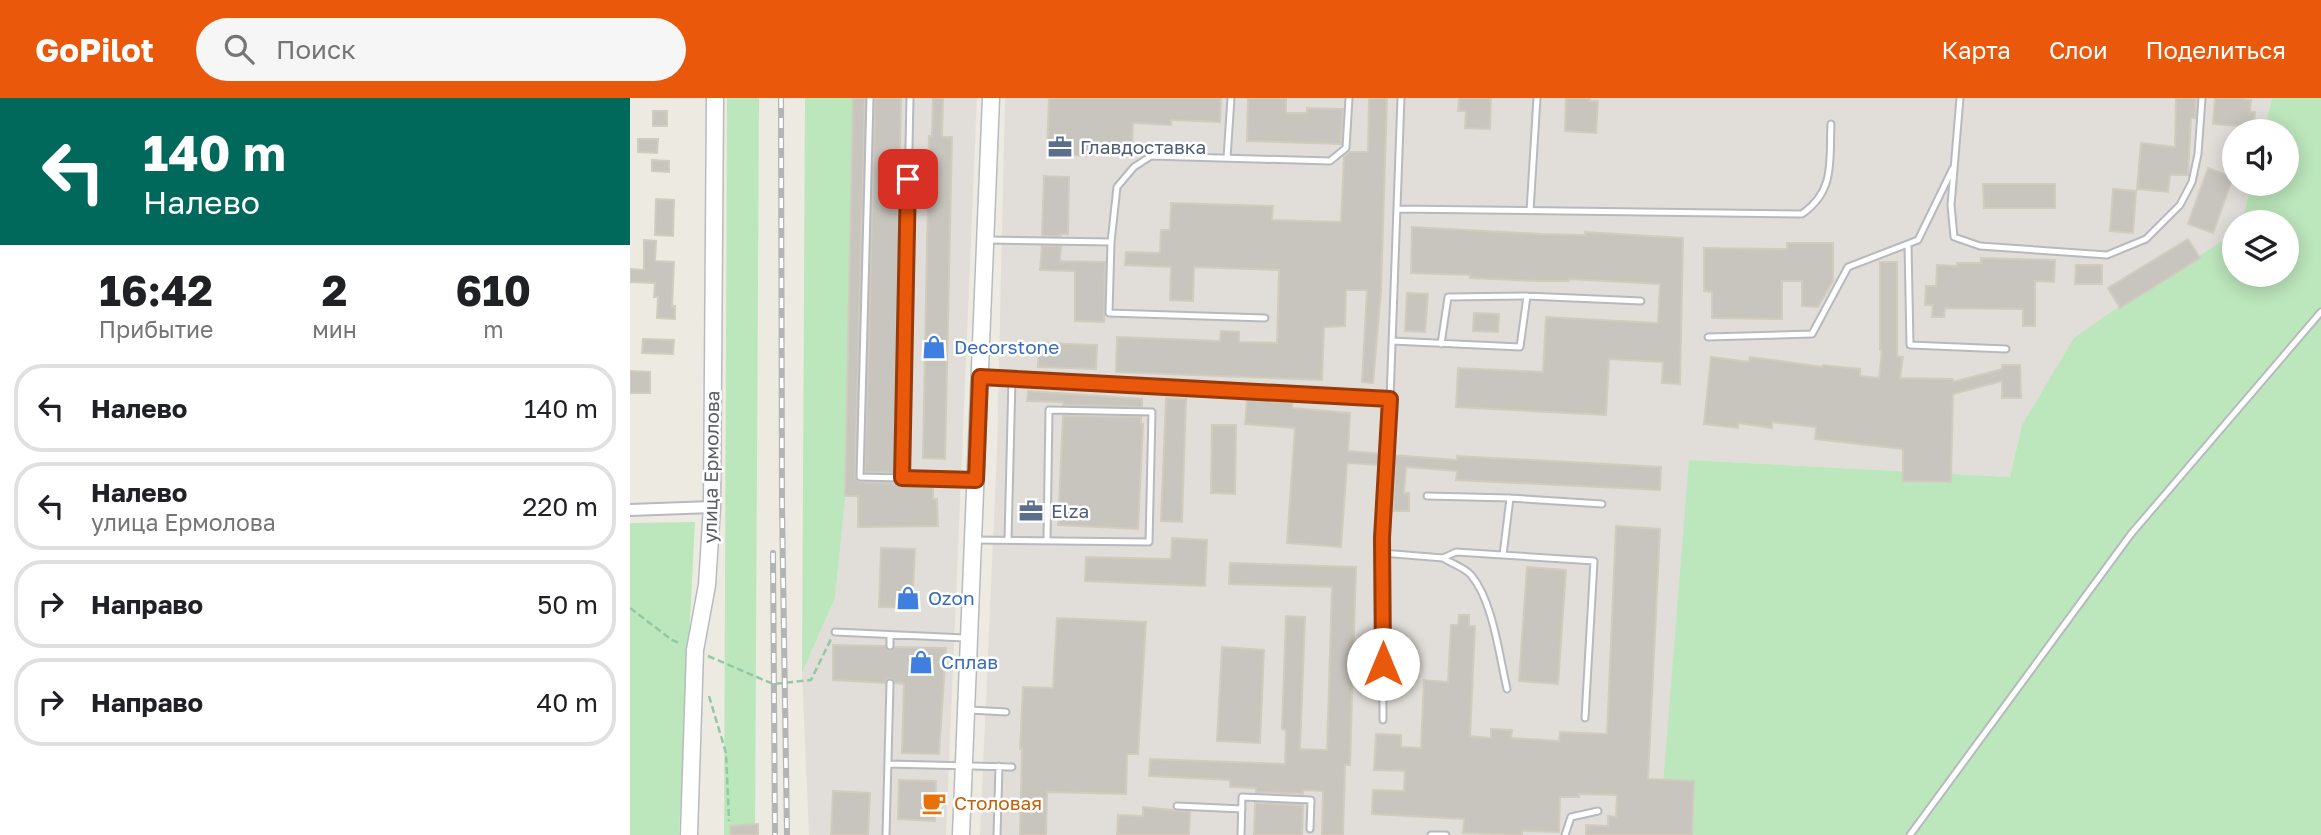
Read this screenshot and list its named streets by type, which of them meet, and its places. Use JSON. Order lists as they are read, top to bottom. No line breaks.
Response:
{"streets":{"main road":["улица Ермолова"]},"places":{"office":["Главдоставка","Elza"],"shop":["Decorstone","Ozon","Сплав"],"cafe":["Столовая"]},"page":{"header":"GoPilot","search":"Поиск","nav":["Карта","Слои","Поделиться"],"turn":["140 m","Налево"],"eta":["16:42","Прибытие","2","мин","610","m"],"list":[{"name":"Налево","value":"140 m"},{"name":"Налево","note":"улица Ермолова","value":"220 m"},{"name":"Направо","value":"50 m"},{"name":"Направо","value":"40 m"}]}}
